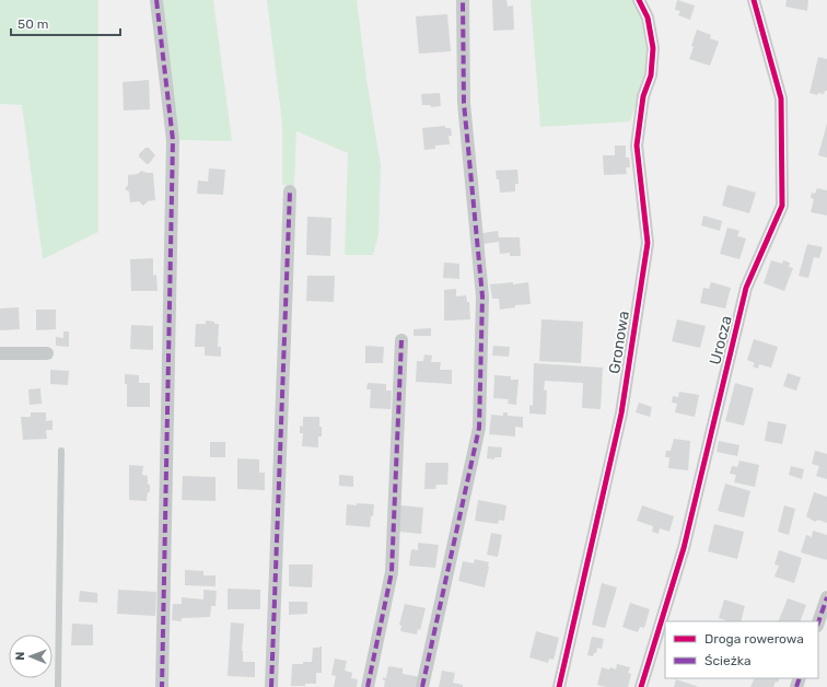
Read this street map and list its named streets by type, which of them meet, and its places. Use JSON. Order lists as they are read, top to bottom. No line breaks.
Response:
{"streets":{"street":["Urocza","Gronowa"]},"legend":["Droga rowerowa","Ścieżka"],"scale_bar":"50 m","north":"left"}
